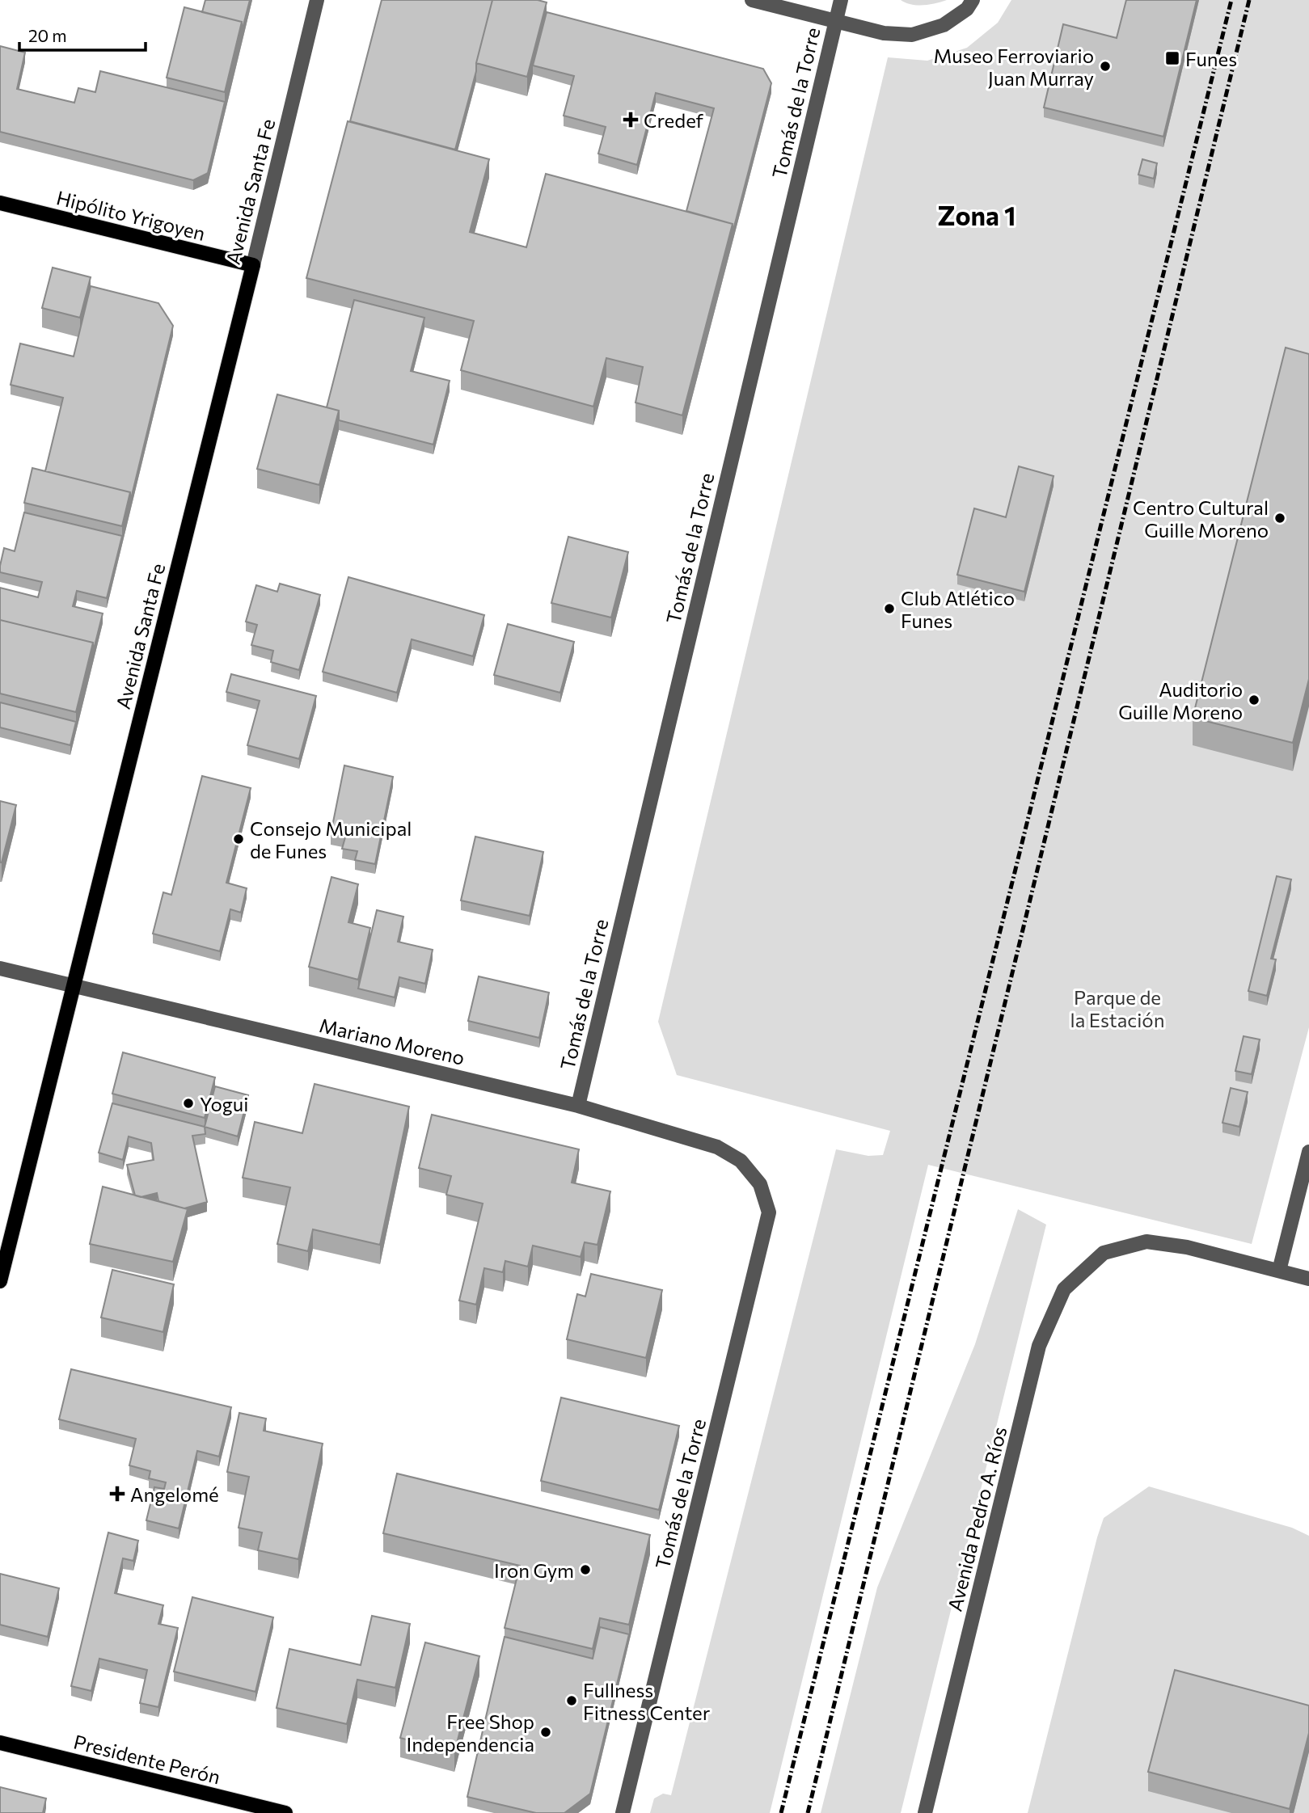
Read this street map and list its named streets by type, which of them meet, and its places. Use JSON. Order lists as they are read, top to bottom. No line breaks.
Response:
{"streets":{"main road":["Avenida Santa Fe","Hipólito Yrigoyen","Presidente Perón"],"street":["Tomás de la Torre","Mariano Moreno","Avenida Pedro A. Ríos"]},"crossings":[["Tomás de la Torre","Mariano Moreno"],["Avenida Santa Fe","Hipólito Yrigoyen"],["Avenida Santa Fe","Mariano Moreno"]],"districts":["Zona 1"],"parks":["Parque de la Estación"],"places":{"transit":["Funes"],"other":["Museo Ferroviario Juan Murray","Centro Cultural Guille Moreno","Club Atlético Funes","Auditorio Guille Moreno","Consejo Municipal de Funes","Yogui","Iron Gym","Fullness Fitness Center","Free Shop Independencia"],"health":["Credef","Angelomé"]},"scale_bar":"20 m"}
